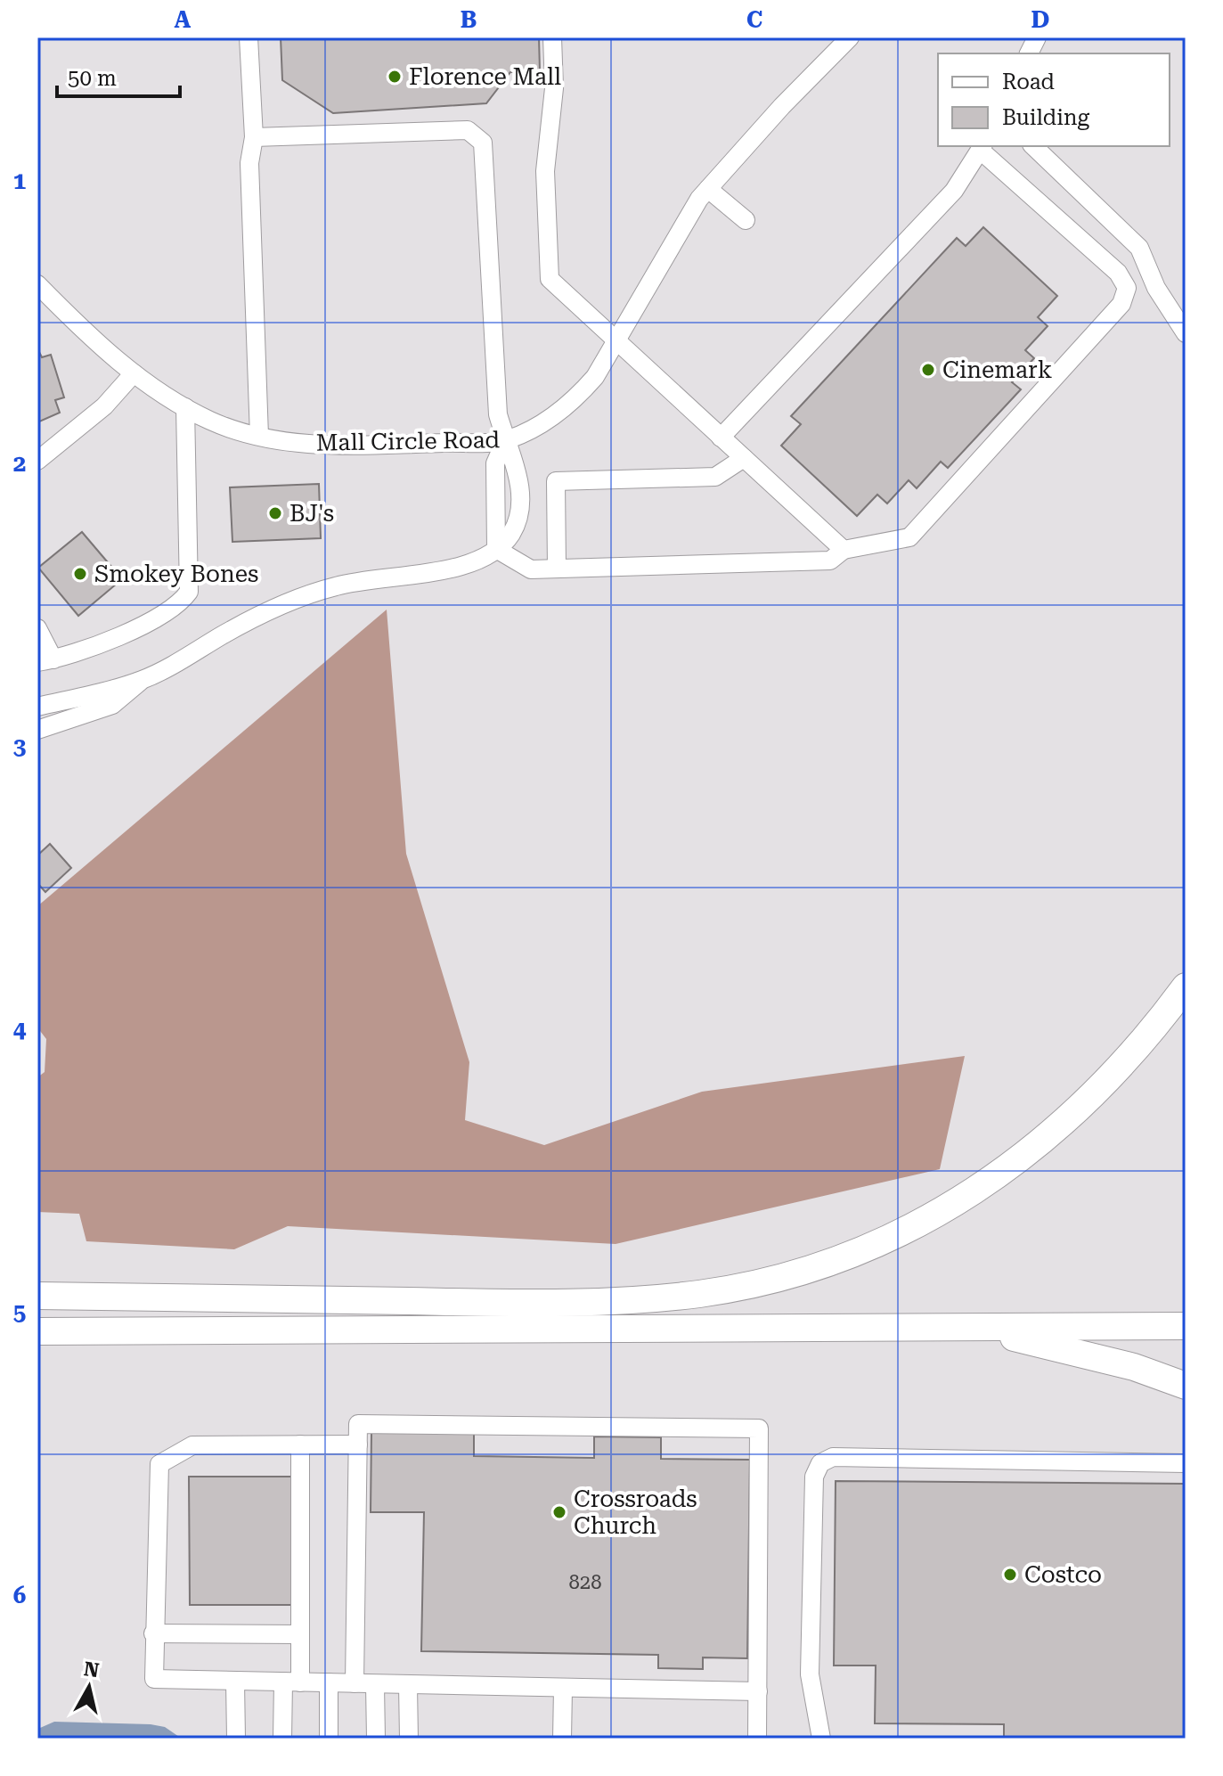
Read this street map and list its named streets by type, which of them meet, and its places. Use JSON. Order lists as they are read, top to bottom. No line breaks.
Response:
{"streets":{"street":["Mall Circle Road"]},"places":["Florence Mall","Cinemark","BJ's","Smokey Bones","Crossroads Church","Costco"],"house_numbers":["828"],"legend":["Road","Building"],"scale_bar":"50 m","north":"top","grid":{"columns":["A","B","C","D"],"rows":["1","2","3","4","5","6"]}}
